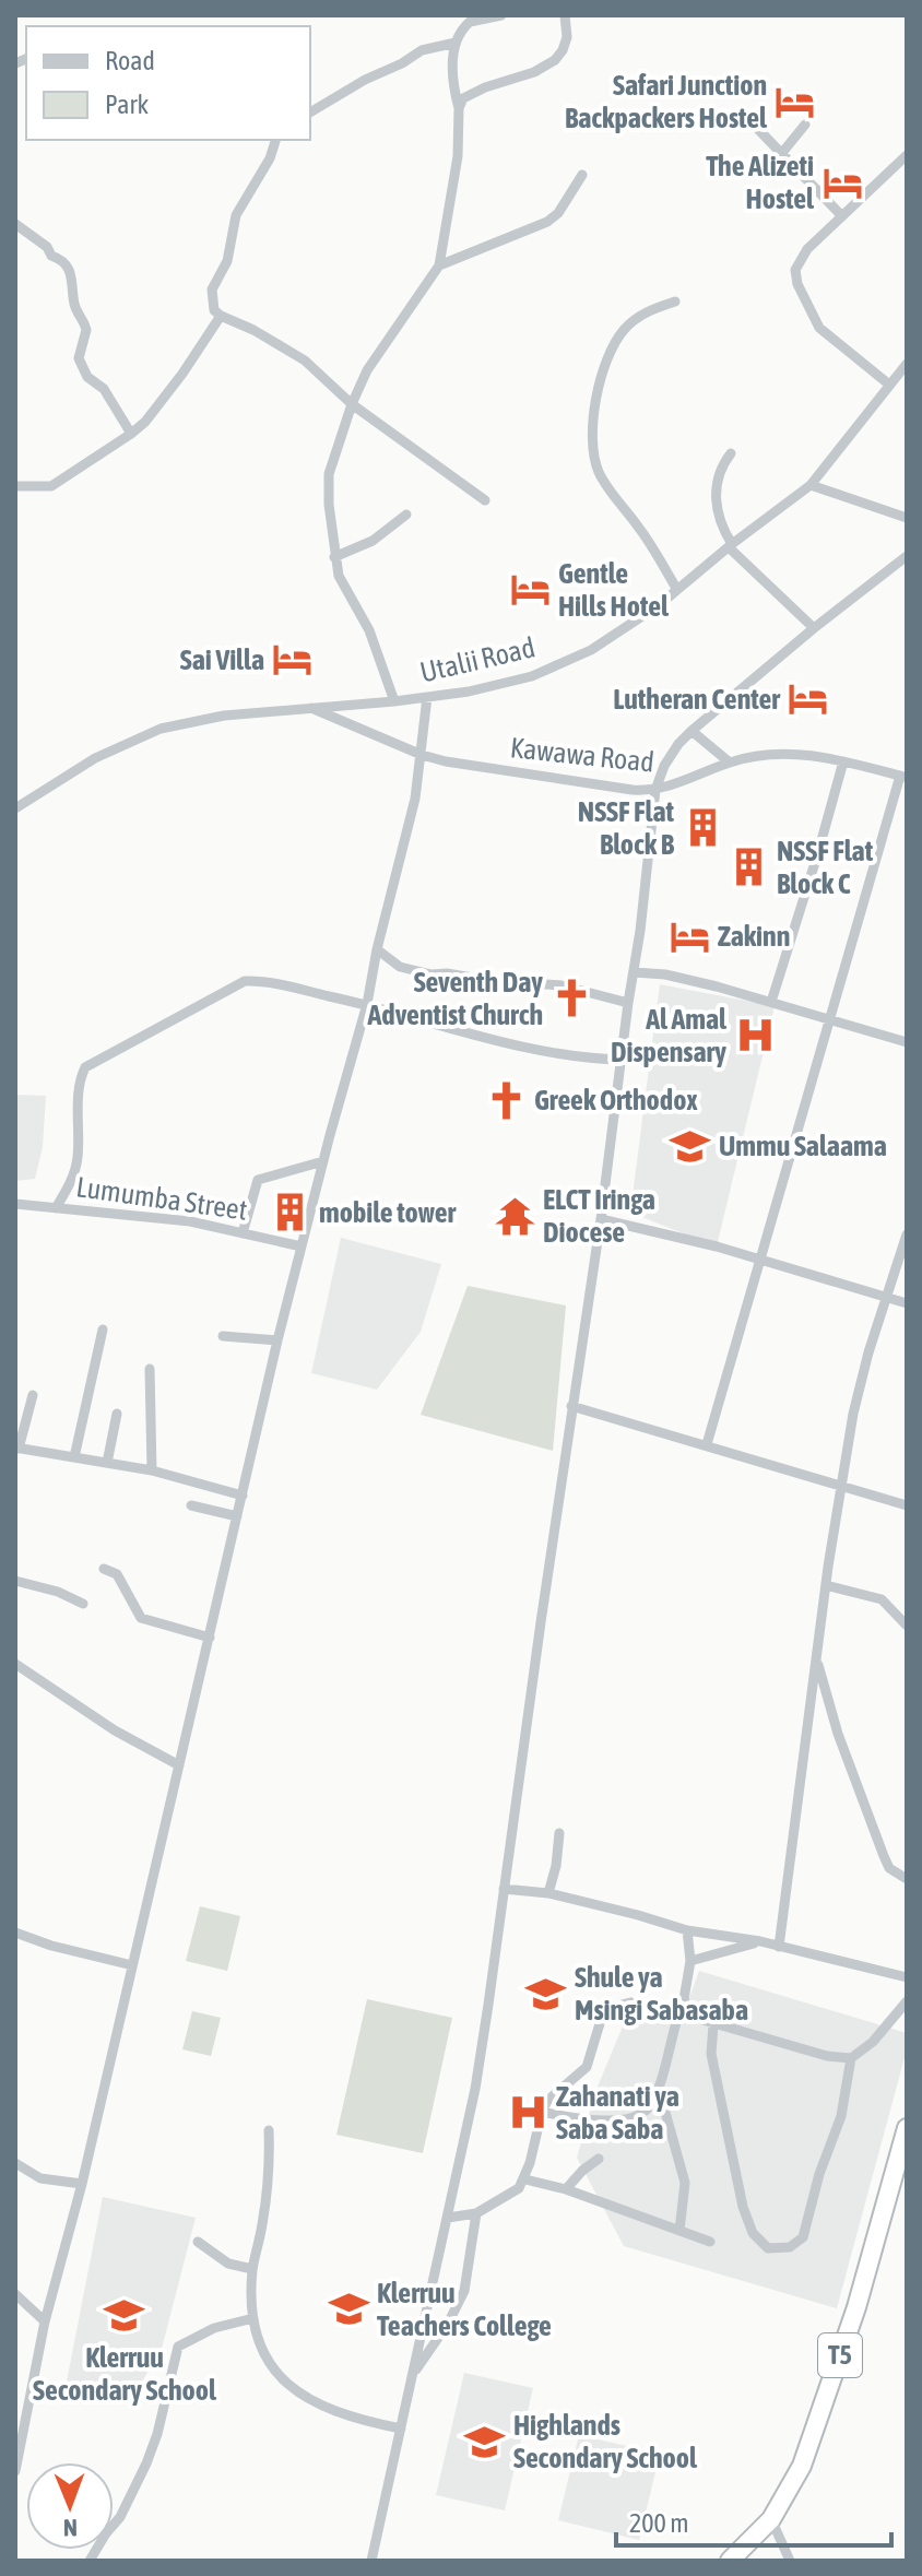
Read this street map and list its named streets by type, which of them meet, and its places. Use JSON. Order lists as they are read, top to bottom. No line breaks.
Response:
{"streets":{"highway":["T5"],"street":["Utalii Road","Kawawa Road","Lumumba Street"]},"crossings":[["Utalii Road","Kawawa Road"]],"places":{"hotel":["Safari Junction Backpackers Hostel","The Alizeti Hostel","Gentle Hills Hotel","Sai Villa","Lutheran Center","Zakinn"],"building":["NSSF Flat Block B","NSSF Flat Block C","mobile tower"],"church":["Seventh Day Adventist Church","Greek Orthodox"],"hospital":["Al Amal Dispensary","Zahanati ya Saba Saba"],"school or university":["Ummu Salaama","Shule ya Msingi Sabasaba","Klerruu Teachers College","Klerruu Secondary School","Highlands Secondary School"],"temple":["ELCT Iringa Diocese"]},"legend":["Road","Park"],"scale_bar":"200 m","north":"bottom"}
